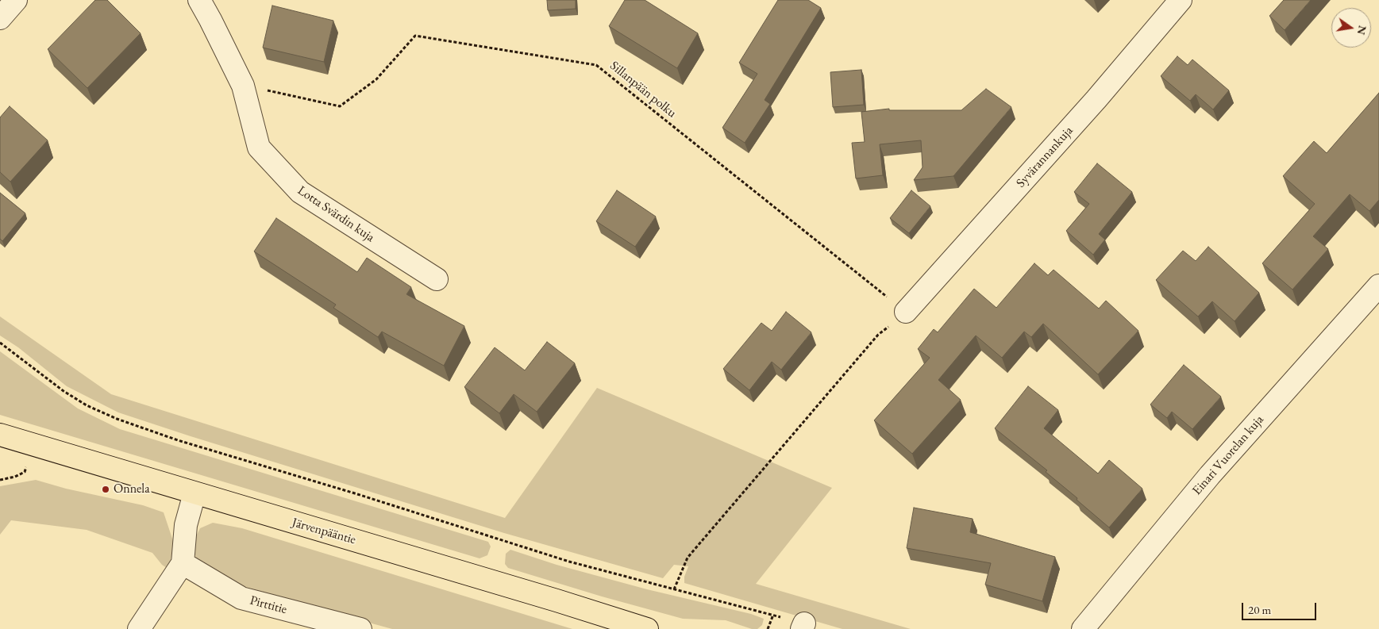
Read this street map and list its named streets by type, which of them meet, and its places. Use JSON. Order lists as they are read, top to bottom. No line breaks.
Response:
{"streets":{"main road":["Järvenpääntie"],"street":["Syvärannankuja","Lotta Svärdin kuja","Einari Vuorelan kuja","Pirttitie"],"path":["Sillanpään polku"]},"crossings":[["Sillanpään polku","Syvärannankuja"],["Sillanpään polku","Lotta Svärdin kuja"]],"places":["Onnela"],"scale_bar":"20 m","north":"right"}
